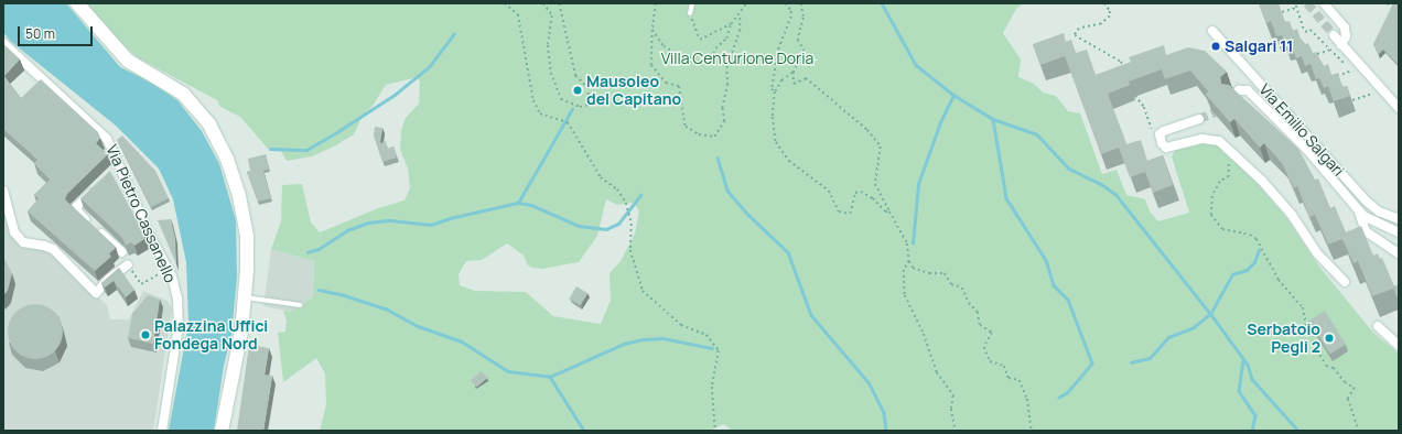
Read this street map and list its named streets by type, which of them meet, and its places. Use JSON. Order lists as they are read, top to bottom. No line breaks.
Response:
{"streets":{"street":["Via Emilio Salgari","Via Pietro Cassanello"]},"parks":["Villa Centurione Doria"],"places":["Salgari 11","Mausoleo del Capitano","Palazzina Uffici Fondega Nord","Serbatoio Pegli 2"],"scale_bar":"50 m"}
